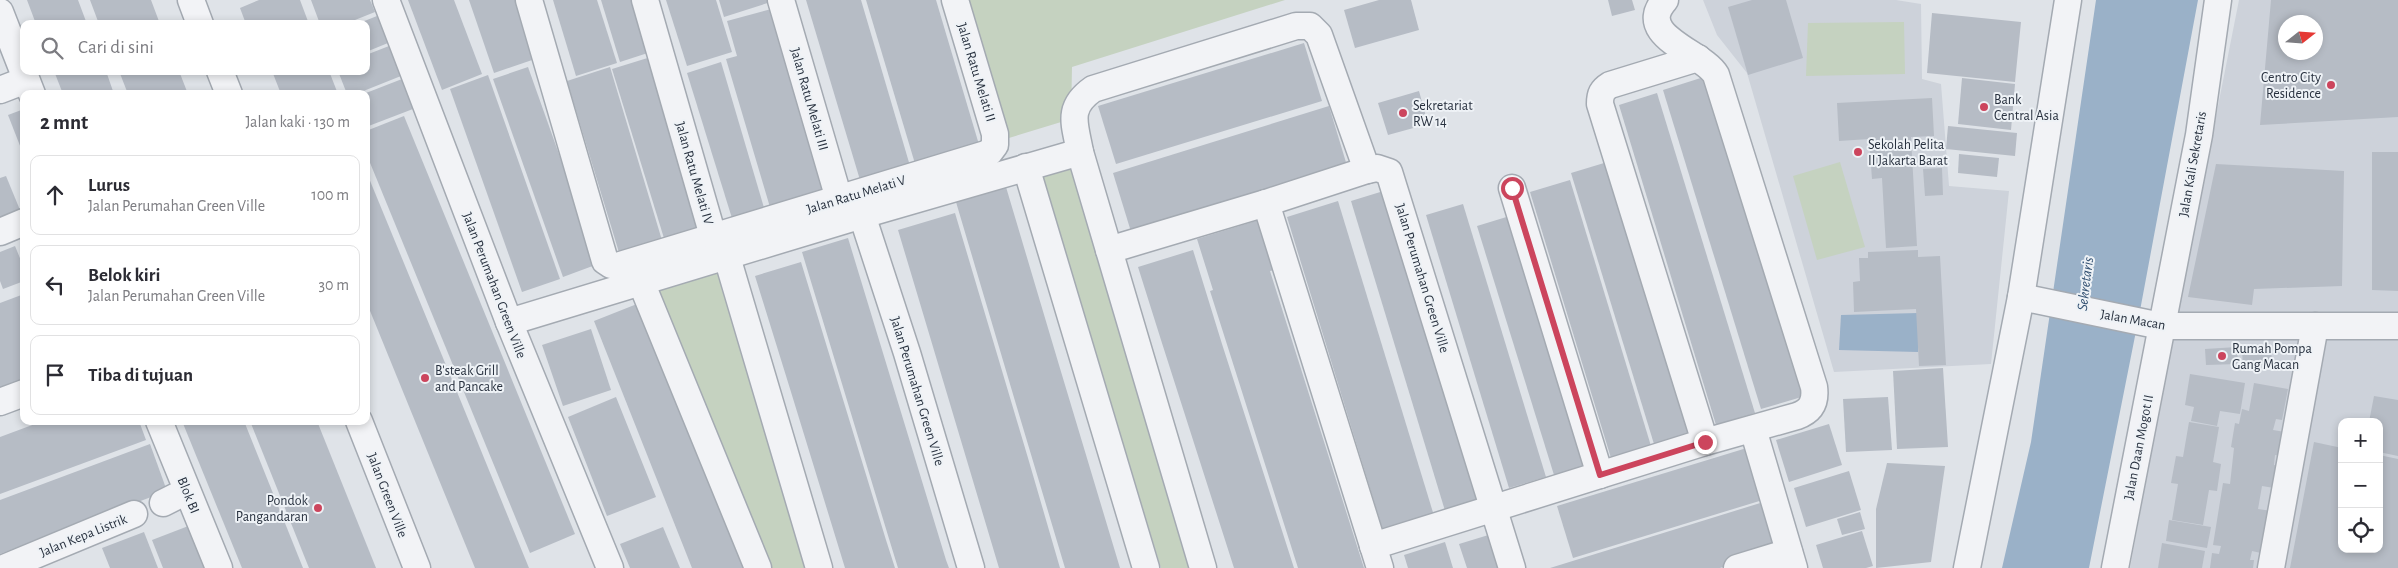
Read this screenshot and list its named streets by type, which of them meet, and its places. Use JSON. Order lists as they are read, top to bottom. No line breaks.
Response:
{"streets":{"street":["Jalan Ratu Melati II","Jalan Ratu Melati III","Jalan Kali Sekretaris","Jalan Ratu Melati IV","Jalan Ratu Melati V","Jalan Perumahan Green Ville","Jalan Macan","Jalan Daan Mogot II","Blok BI","Jalan Green Ville","Jalan Kepa Listrik"]},"crossings":[["Jalan Ratu Melati II","Jalan Ratu Melati V"],["Jalan Ratu Melati III","Jalan Ratu Melati V"],["Jalan Kali Sekretaris","Jalan Macan"],["Jalan Kali Sekretaris","Jalan Daan Mogot II"],["Jalan Ratu Melati IV","Jalan Ratu Melati V"],["Jalan Macan","Jalan Daan Mogot II"]],"water":["Sekretaris"],"places":["Centro City Residence","Bank Central Asia","Sekretariat RW 14","Sekolah Pelita II Jakarta Barat","Rumah Pompa Gang Macan","B'steak Grill and Pancake","Pondok Pangandaran"],"north":"right","page":{"search":"Cari di sini","heading":["2 mnt","Jalan kaki · 130 m"],"list":[["Lurus","Jalan Perumahan Green Ville","100 m"],["Belok kiri","Jalan Perumahan Green Ville","30 m"],"Tiba di tujuan"],"map_buttons":["+","−"]}}
